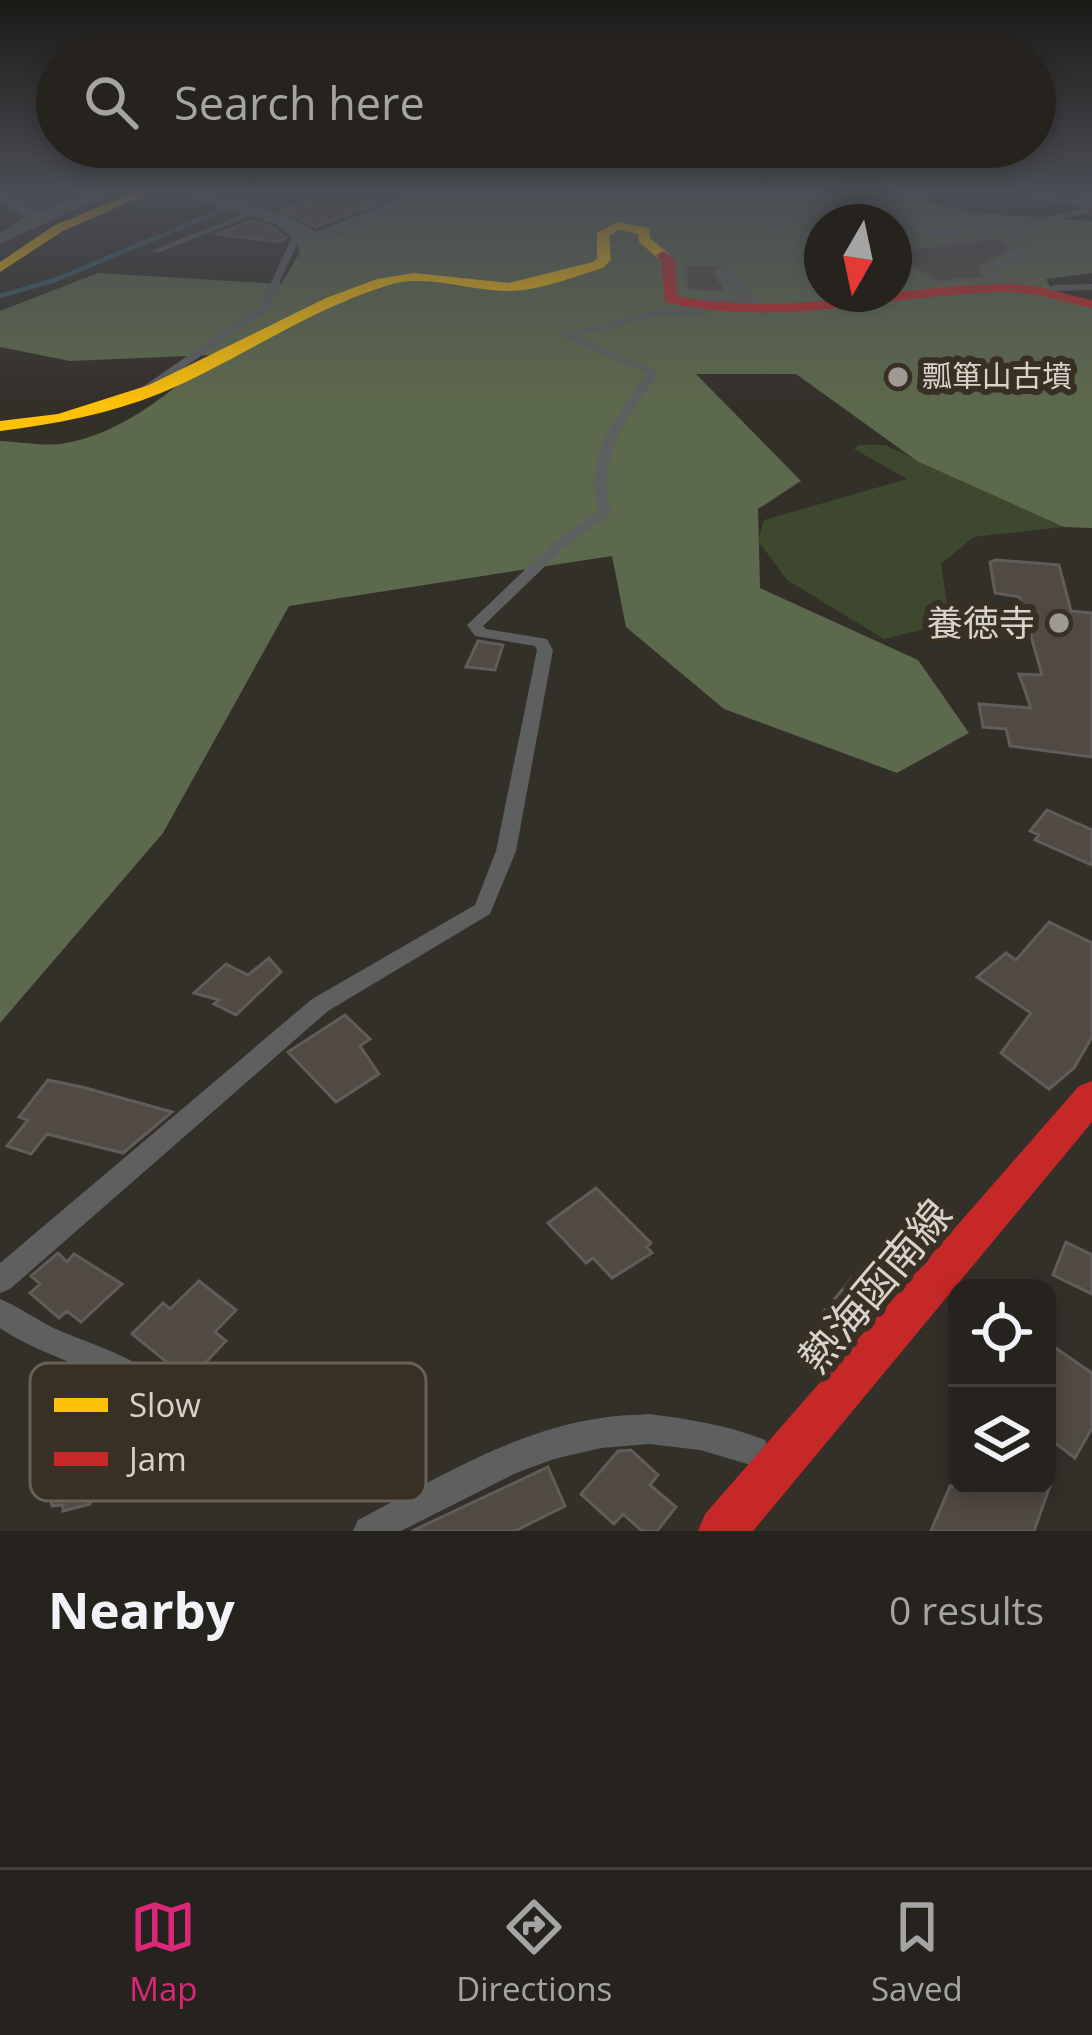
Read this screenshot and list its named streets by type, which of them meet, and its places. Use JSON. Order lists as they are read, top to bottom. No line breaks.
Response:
{"streets":{"street":["熱海函南線"]},"places":["瓢箪山古墳","養徳寺"],"legend":["Slow","Jam"],"north":"bottom","page":{"search":"Search here","heading":["Nearby","0 results"],"nav":["Map","Directions","Saved"]}}
